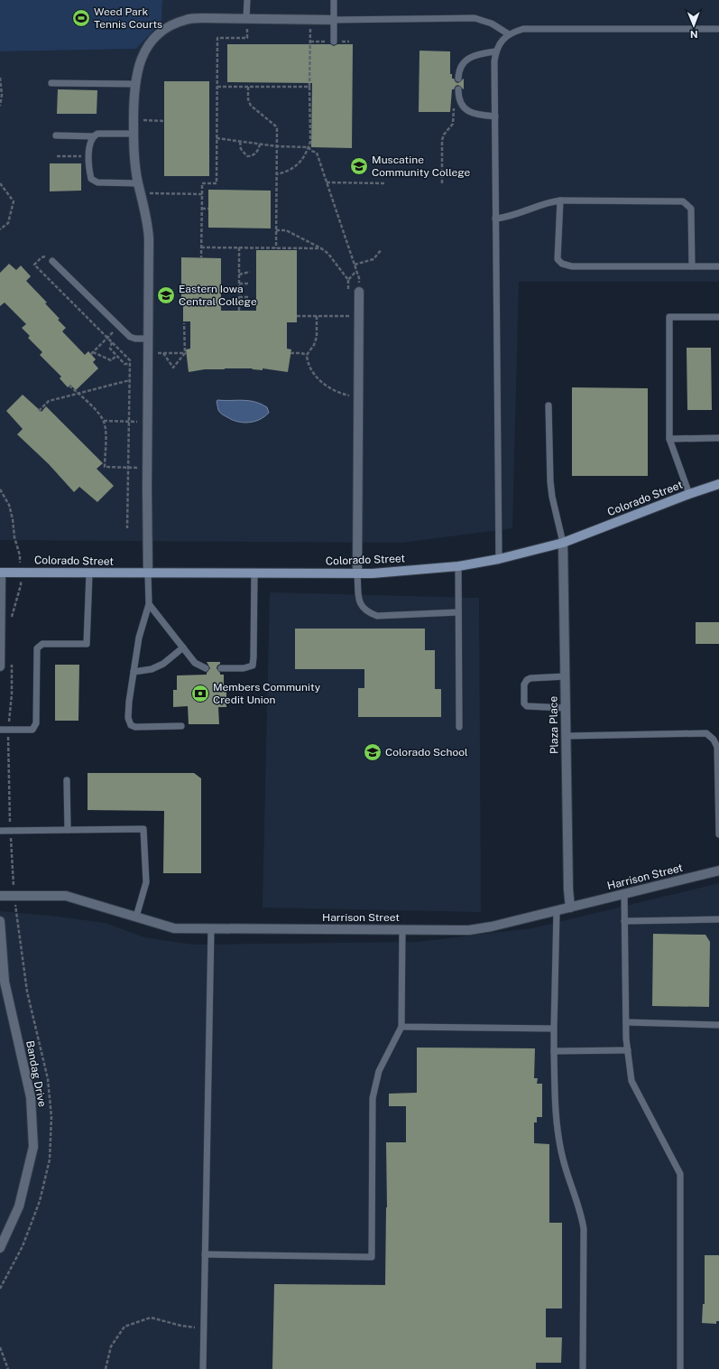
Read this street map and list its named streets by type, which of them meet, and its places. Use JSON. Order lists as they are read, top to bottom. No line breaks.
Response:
{"streets":{"street":["Colorado Street","Plaza Place","Harrison Street","Bandag Drive"]},"crossings":[["Colorado Street","Plaza Place"],["Plaza Place","Harrison Street"]],"places":{"sports":["Weed Park Tennis Courts"],"school or university":["Muscatine Community College","Eastern Iowa Central College","Colorado School"],"bank":["Members Community Credit Union"]},"north":"bottom"}
